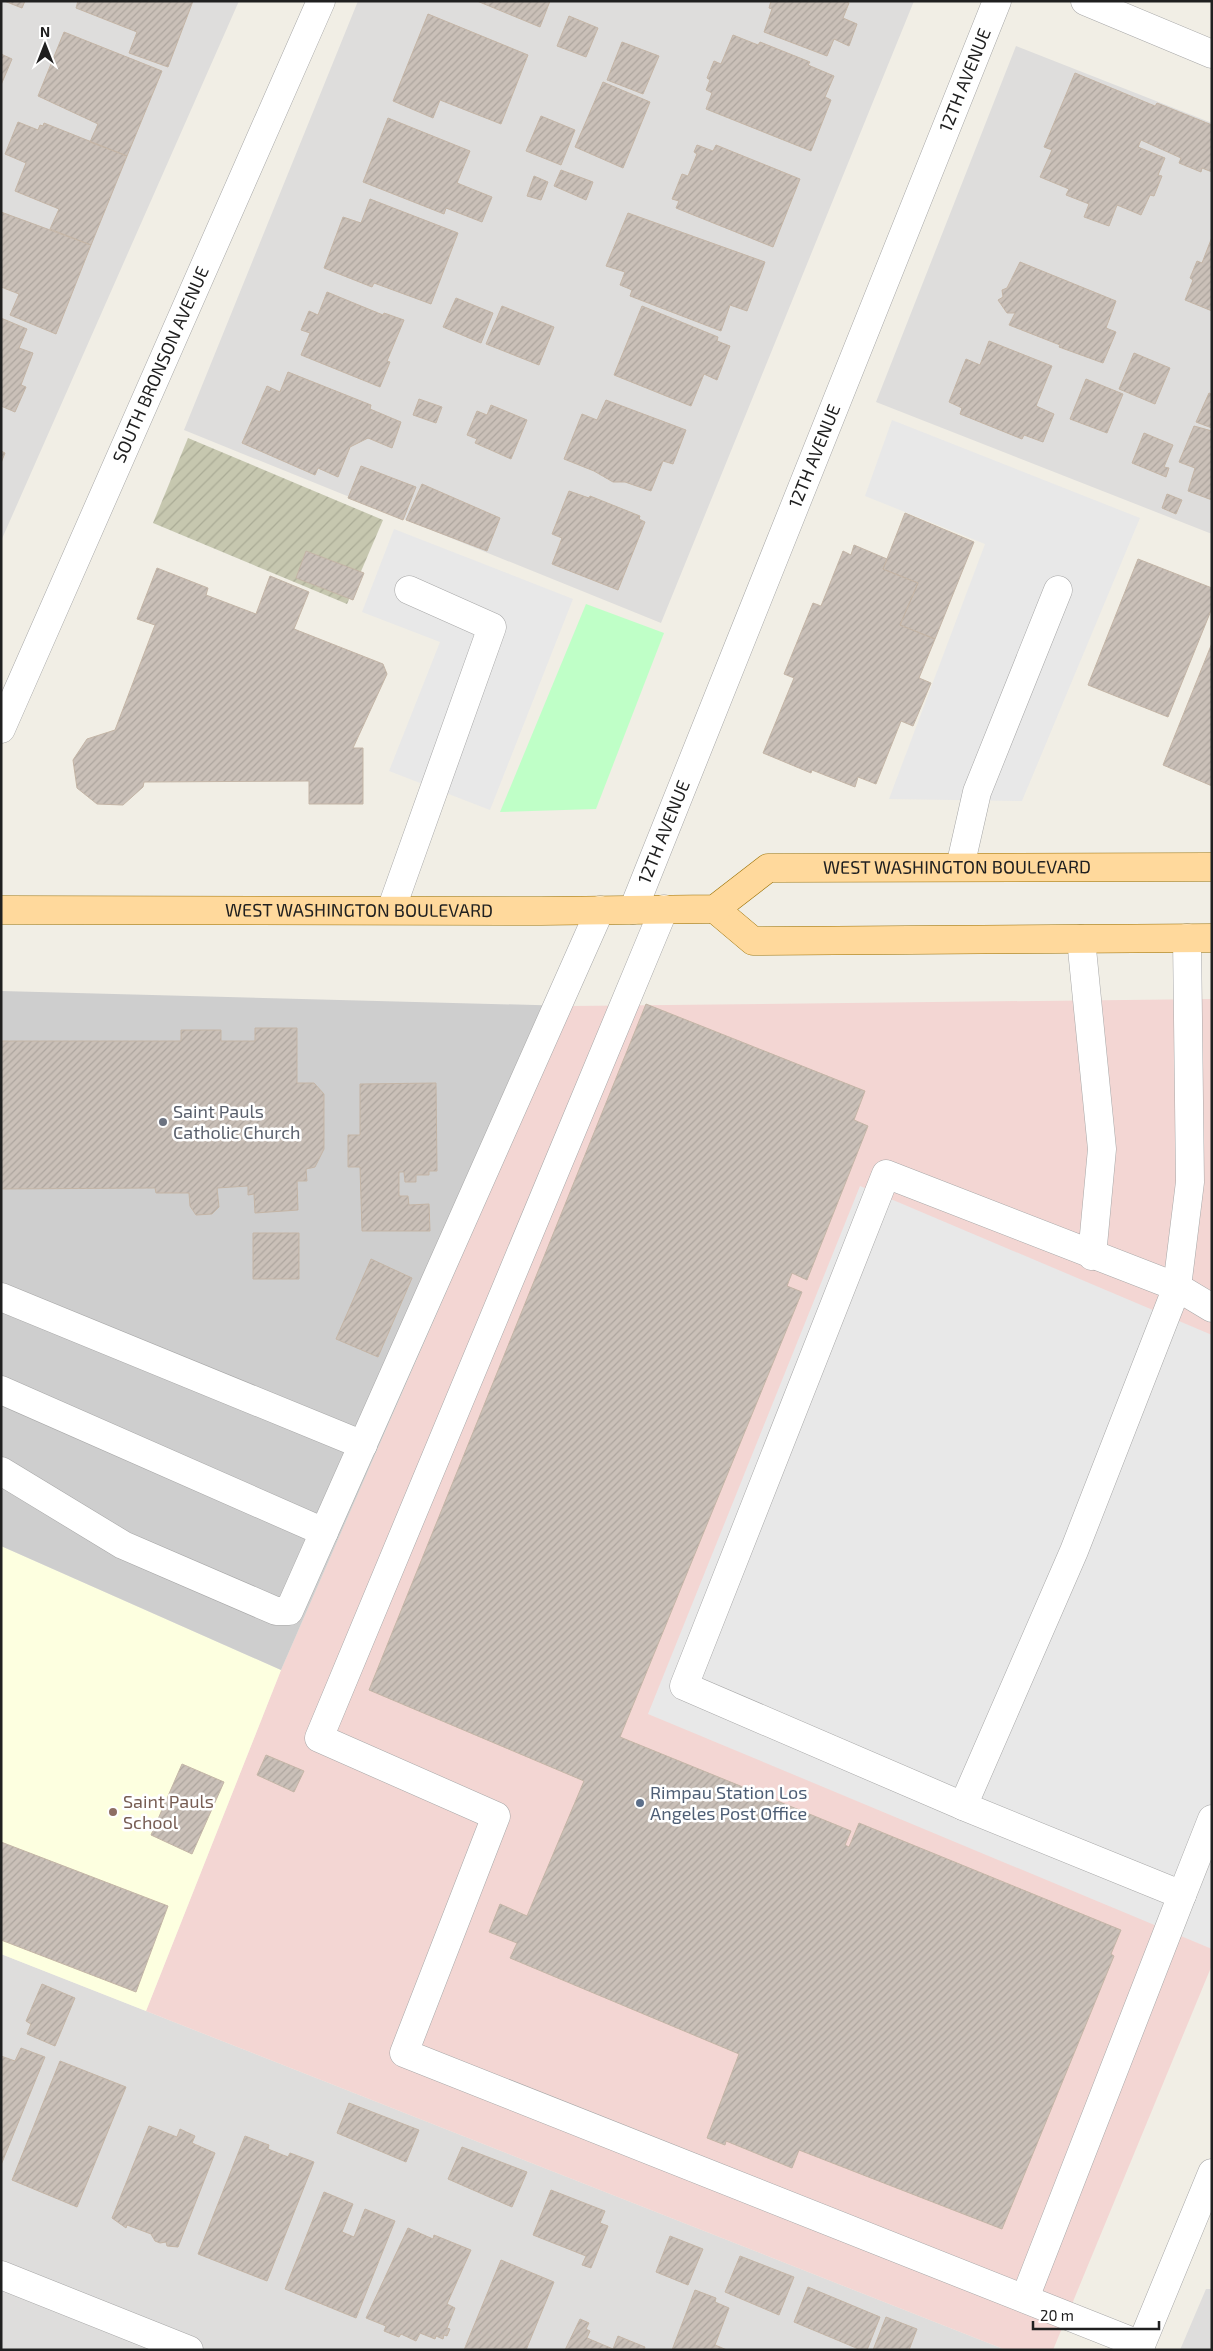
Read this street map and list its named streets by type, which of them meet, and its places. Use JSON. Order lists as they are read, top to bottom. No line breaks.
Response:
{"streets":{"main road":["WEST WASHINGTON BOULEVARD"],"street":["12TH AVENUE","SOUTH BRONSON AVENUE"]},"crossings":[["12TH AVENUE","WEST WASHINGTON BOULEVARD"]],"places":["Saint Pauls Catholic Church","Rimpau Station Los Angeles Post Office","Saint Pauls School"],"scale_bar":"20 m","north":"top"}
